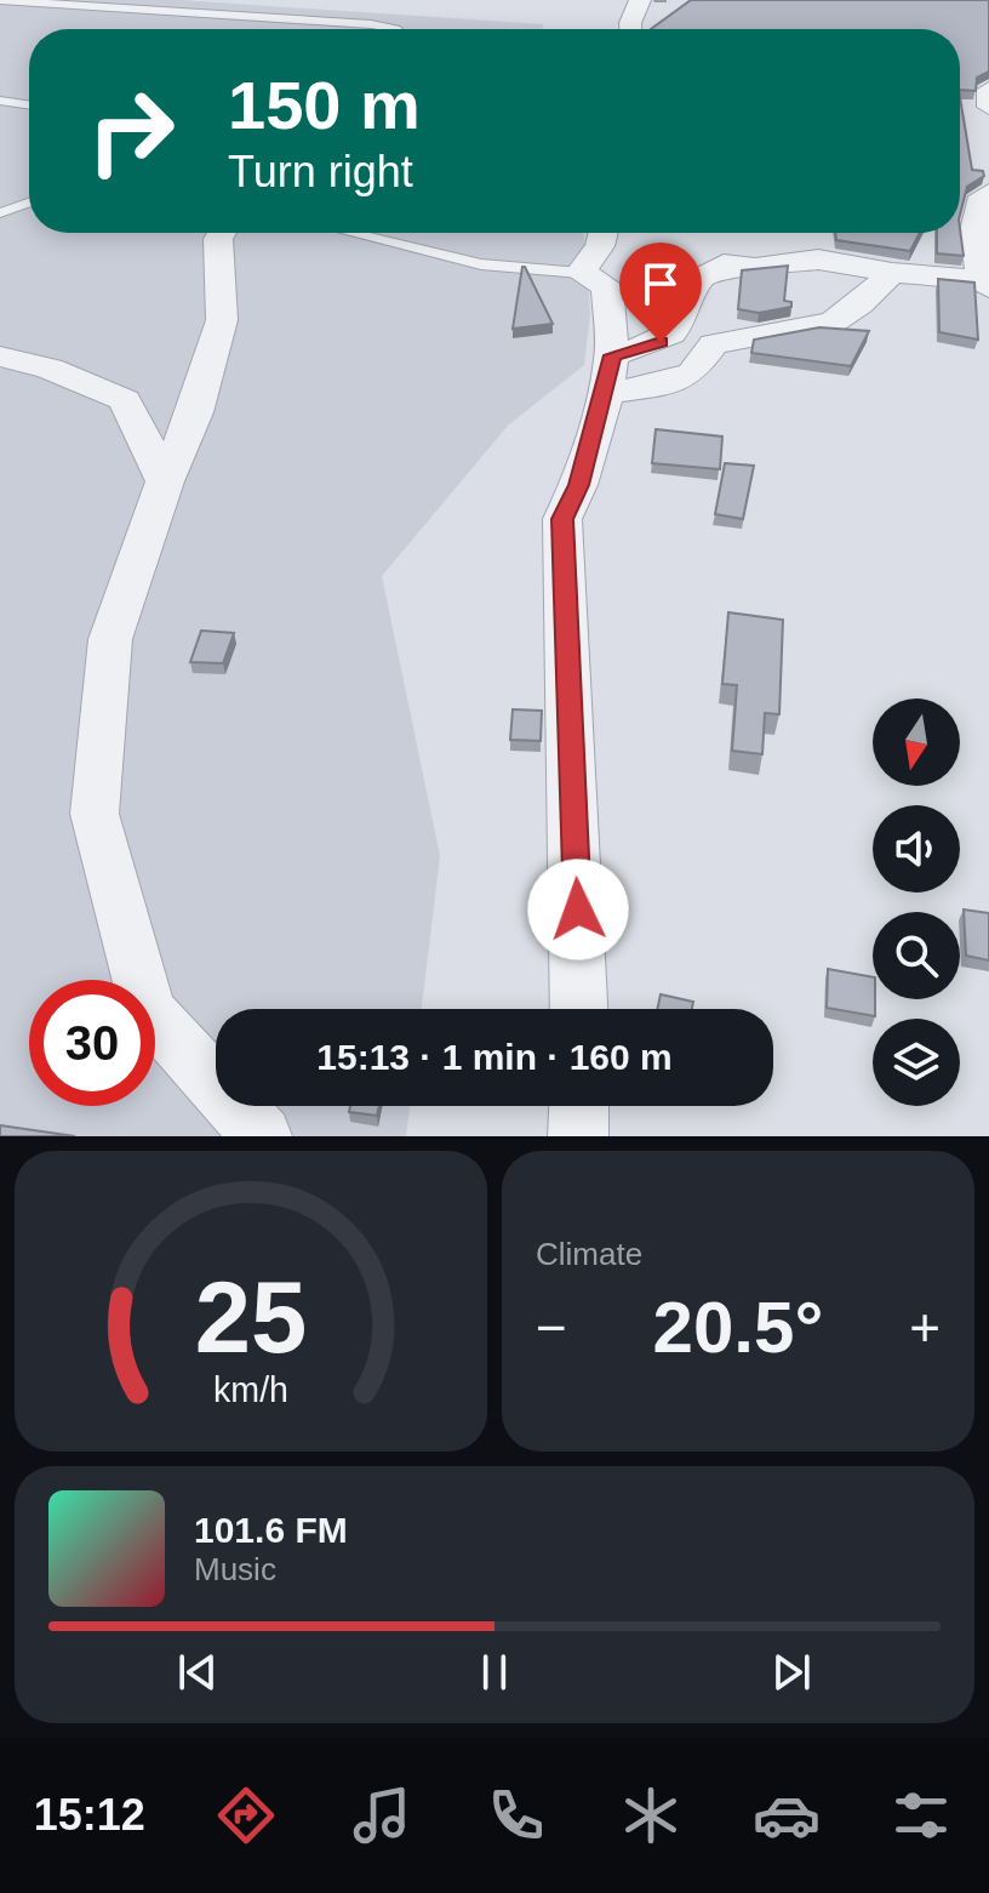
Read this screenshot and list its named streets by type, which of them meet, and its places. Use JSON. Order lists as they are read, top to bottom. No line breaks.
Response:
{"north":"bottom","page":{"turn":["150 m","Turn right"],"limit":"30","trip":"15:13 · 1 min · 160 m","tile":"Climate","heat":["−","20.5°","+"],"song":["101.6 FM","Music"],"tabs":"15:12","gauge":["25","km/h"]}}
